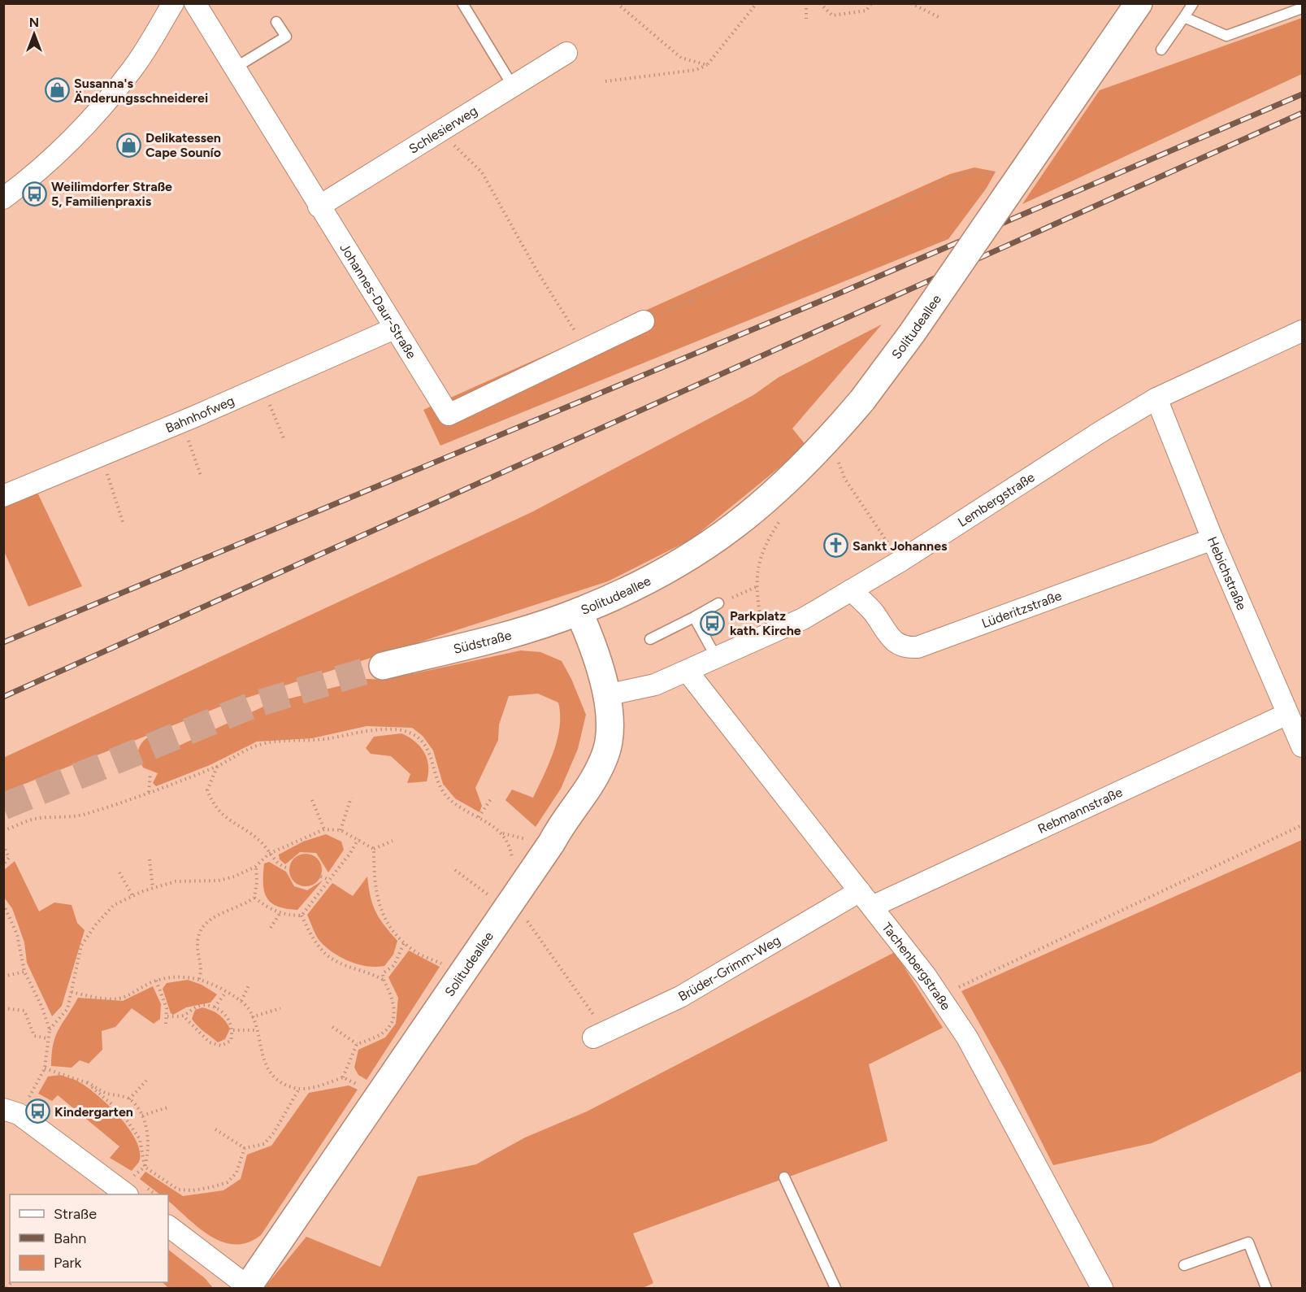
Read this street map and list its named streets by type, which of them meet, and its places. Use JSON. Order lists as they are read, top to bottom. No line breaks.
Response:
{"streets":{"main road":["Solitudeallee","Südstraße"],"street":["Schlesierweg","Johannes-Daur-Straße","Bahnhofweg","Lembergstraße","Hebichstraße","Lüderitzstraße","Rebmannstraße","Tachenbergstraße","Brüder-Grimm-Weg"]},"crossings":[["Schlesierweg","Johannes-Daur-Straße"],["Johannes-Daur-Straße","Bahnhofweg"],["Solitudeallee","Lembergstraße"],["Solitudeallee","Südstraße"],["Lembergstraße","Hebichstraße"],["Lembergstraße","Lüderitzstraße"],["Lembergstraße","Tachenbergstraße"],["Hebichstraße","Lüderitzstraße"],["Hebichstraße","Rebmannstraße"],["Rebmannstraße","Tachenbergstraße"],["Rebmannstraße","Brüder-Grimm-Weg"],["Tachenbergstraße","Brüder-Grimm-Weg"]],"places":{"shop":["Susanna's Änderungsschneiderei","Delikatessen Cape Sounío"],"bus stop":["Weilimdorfer Straße 5, Familienpraxis","Parkplatz kath. Kirche","Kindergarten"],"church":["Sankt Johannes"]},"legend":["Straße","Bahn","Park"],"north":"top"}
